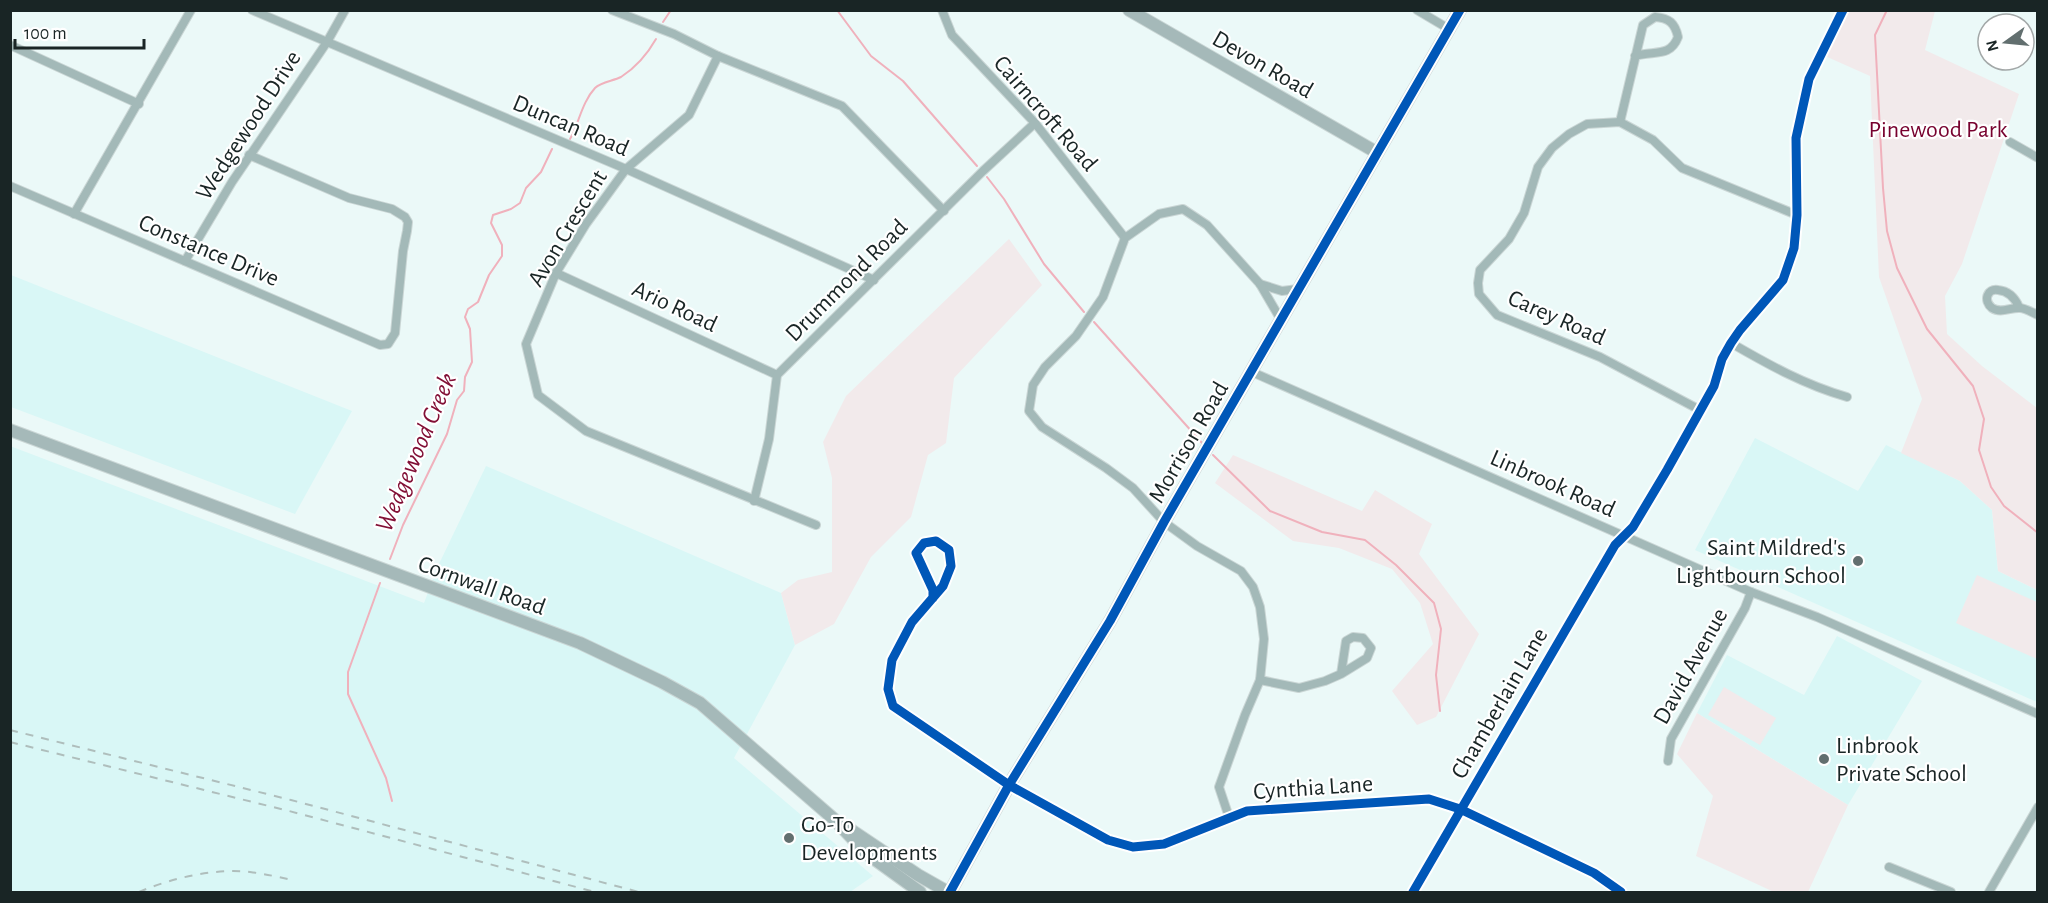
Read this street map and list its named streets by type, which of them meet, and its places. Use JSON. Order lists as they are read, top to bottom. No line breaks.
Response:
{"streets":{"street":["Devon Road","Cairncroft Road","Wedgewood Drive","Duncan Road","Avon Crescent","Constance Drive","Drummond Road","Ario Road","Carey Road","Morrison Road","Linbrook Road","Cornwall Road","David Avenue","Chamberlain Lane","Cynthia Lane"]},"crossings":[["Devon Road","Morrison Road"],["Cairncroft Road","Drummond Road"],["Wedgewood Drive","Duncan Road"],["Wedgewood Drive","Constance Drive"],["Duncan Road","Avon Crescent"],["Duncan Road","Drummond Road"],["Avon Crescent","Drummond Road"],["Avon Crescent","Ario Road"],["Drummond Road","Ario Road"],["Carey Road","Chamberlain Lane"],["Morrison Road","Linbrook Road"],["Morrison Road","Cornwall Road"],["Morrison Road","Cynthia Lane"],["Linbrook Road","David Avenue"],["Linbrook Road","Chamberlain Lane"],["Chamberlain Lane","Cynthia Lane"]],"water":["Wedgewood Creek"],"parks":["Pinewood Park"],"places":["Saint Mildred's Lightbourn School","Linbrook Private School","Go-To Developments"],"scale_bar":"100 m","north":"left"}
